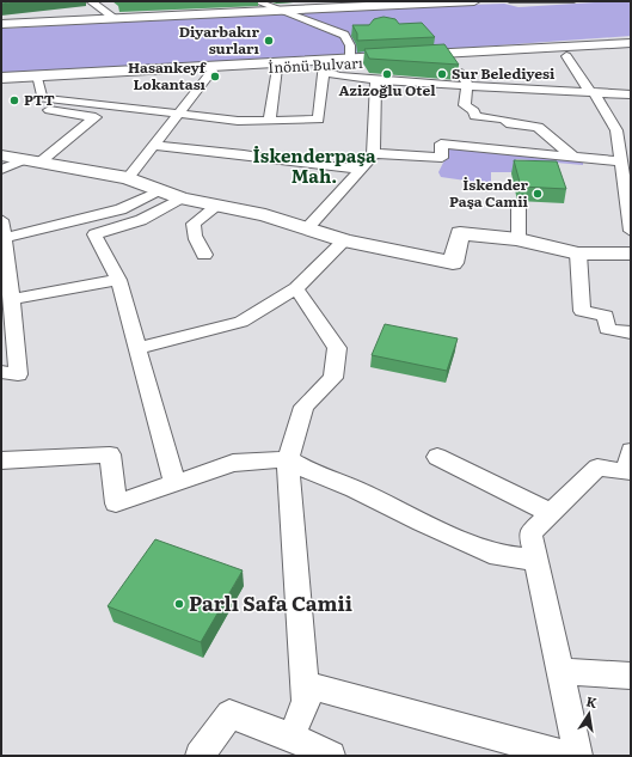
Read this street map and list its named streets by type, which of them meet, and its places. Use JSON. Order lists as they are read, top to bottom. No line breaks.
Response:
{"streets":{"main road":["İnönü Bulvarı"]},"districts":["İskenderpaşa Mah."],"places":["Diyarbakır surları","Azizoğlu Otel","Sur Belediyesi","Hasankeyf Lokantası","PTT","İskender Paşa Camii","Parlı Safa Camii"],"north":"top"}
